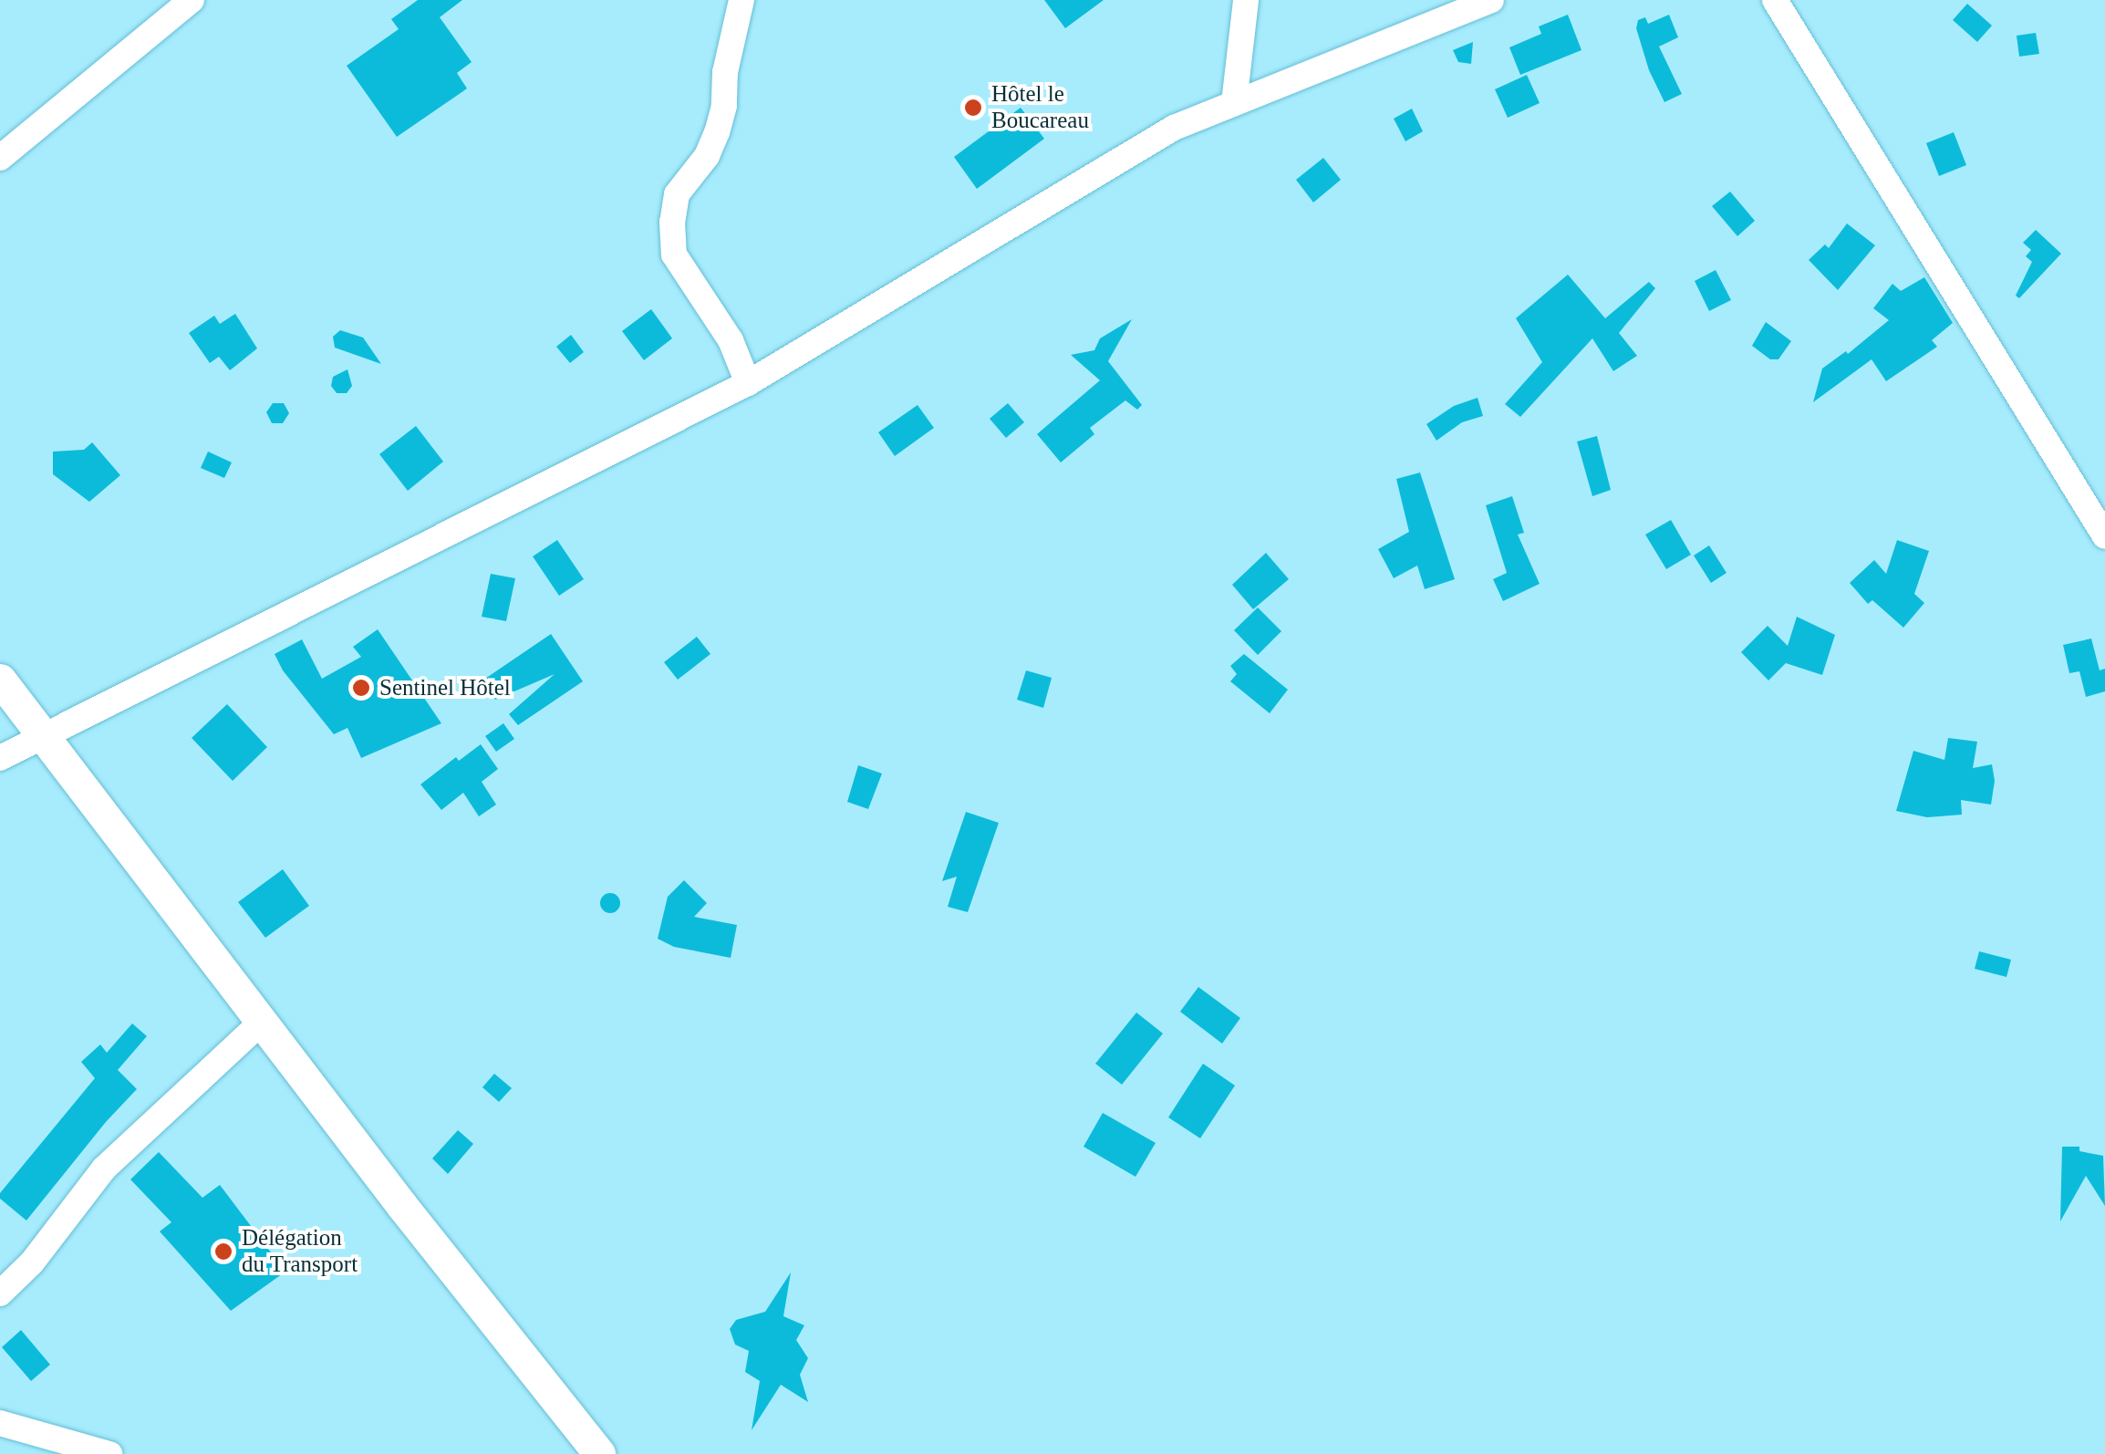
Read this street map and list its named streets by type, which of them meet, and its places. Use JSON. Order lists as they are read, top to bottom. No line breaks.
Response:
{"places":["Hôtel le Boucareau","Sentinel Hôtel","Délégation du Transport"]}
